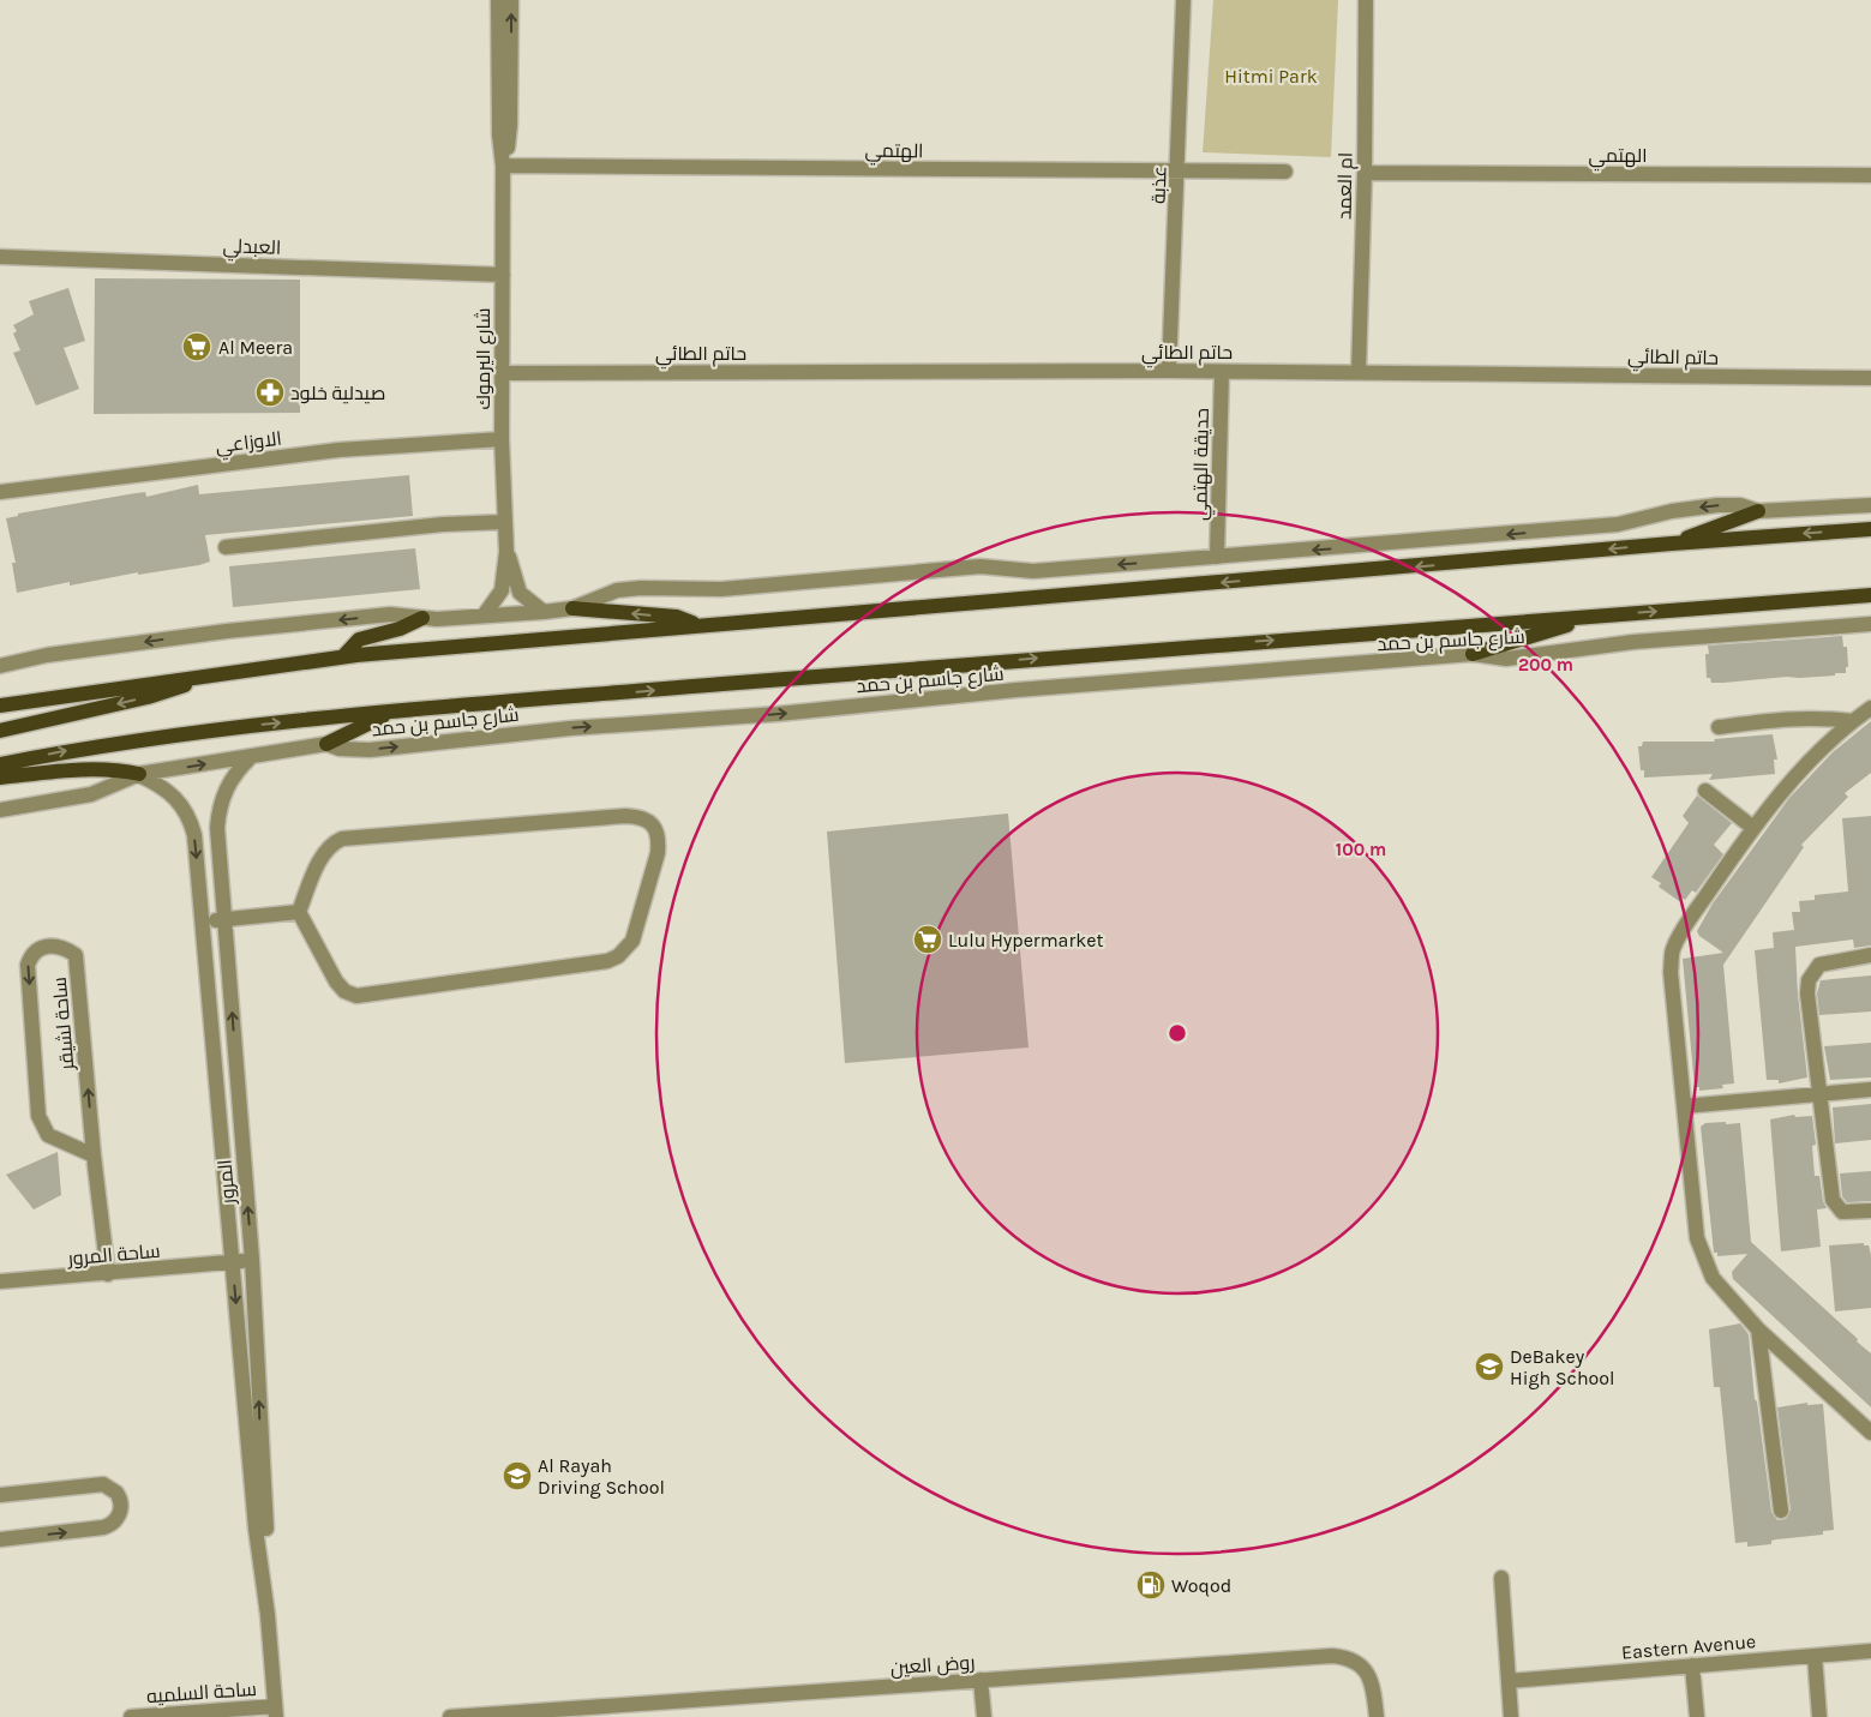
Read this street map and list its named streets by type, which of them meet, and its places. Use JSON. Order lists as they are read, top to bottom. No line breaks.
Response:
{"streets":{"main road":["شارع جاسم بن حمد"],"street":["الهتمي","عذبة","ام العمد","العبدلي","حاتم الطائي","شارع اليرموك","الاوزاعي","حديقة الهتمي","ساحة لشيقر","المرور","ساحة المرور","Eastern Avenue","روض العين","ساحة السلميه"]},"crossings":[["الهتمي","عذبة"],["الهتمي","ام العمد"],["الهتمي","شارع اليرموك"],["عذبة","حاتم الطائي"],["ام العمد","حاتم الطائي"],["العبدلي","شارع اليرموك"],["حاتم الطائي","شارع اليرموك"],["حاتم الطائي","حديقة الهتمي"],["شارع اليرموك","الاوزاعي"],["شارع جاسم بن حمد","المرور"],["ساحة لشيقر","ساحة المرور"],["المرور","ساحة المرور"],["المرور","ساحة السلميه"]],"parks":["Hitmi Park"],"places":{"supermarket":["Al Meera","Lulu Hypermarket"],"pharmacy":["صيدلية خلود"],"school or university":["DeBakey High School","Al Rayah Driving School"],"fuel station":["Woqod"]},"rings":["200 m","100 m"]}
